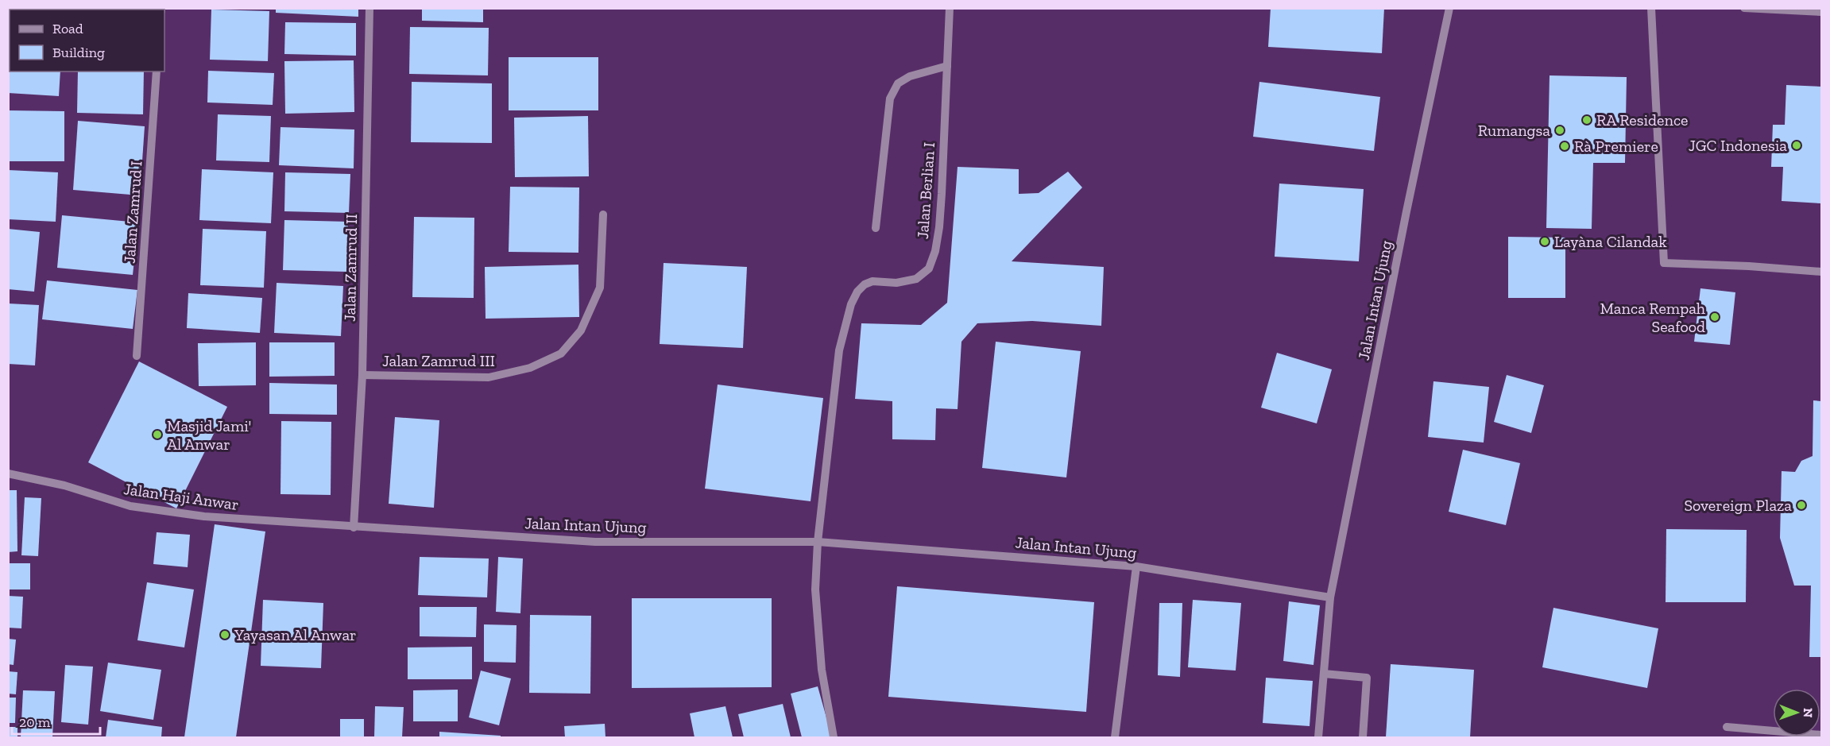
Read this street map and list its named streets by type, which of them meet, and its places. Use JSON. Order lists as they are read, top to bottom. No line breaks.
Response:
{"streets":{"street":["Jalan Berlian I","Jalan Zamrud I","Jalan Zamrud II","Jalan Intan Ujung","Jalan Zamrud III","Jalan Haji Anwar"]},"crossings":[["Jalan Berlian I","Jalan Intan Ujung"],["Jalan Zamrud II","Jalan Intan Ujung"],["Jalan Zamrud II","Jalan Zamrud III"],["Jalan Zamrud II","Jalan Haji Anwar"],["Jalan Intan Ujung","Jalan Haji Anwar"]],"places":["RA Residence","Rumangsa","JGC Indonesia","Rà Premiere","Layàna Cilandak","Manca Rempah Seafood","Masjid Jami' Al Anwar","Sovereign Plaza","Yayasan Al Anwar"],"legend":["Road","Building"],"scale_bar":"20 m","north":"right"}
